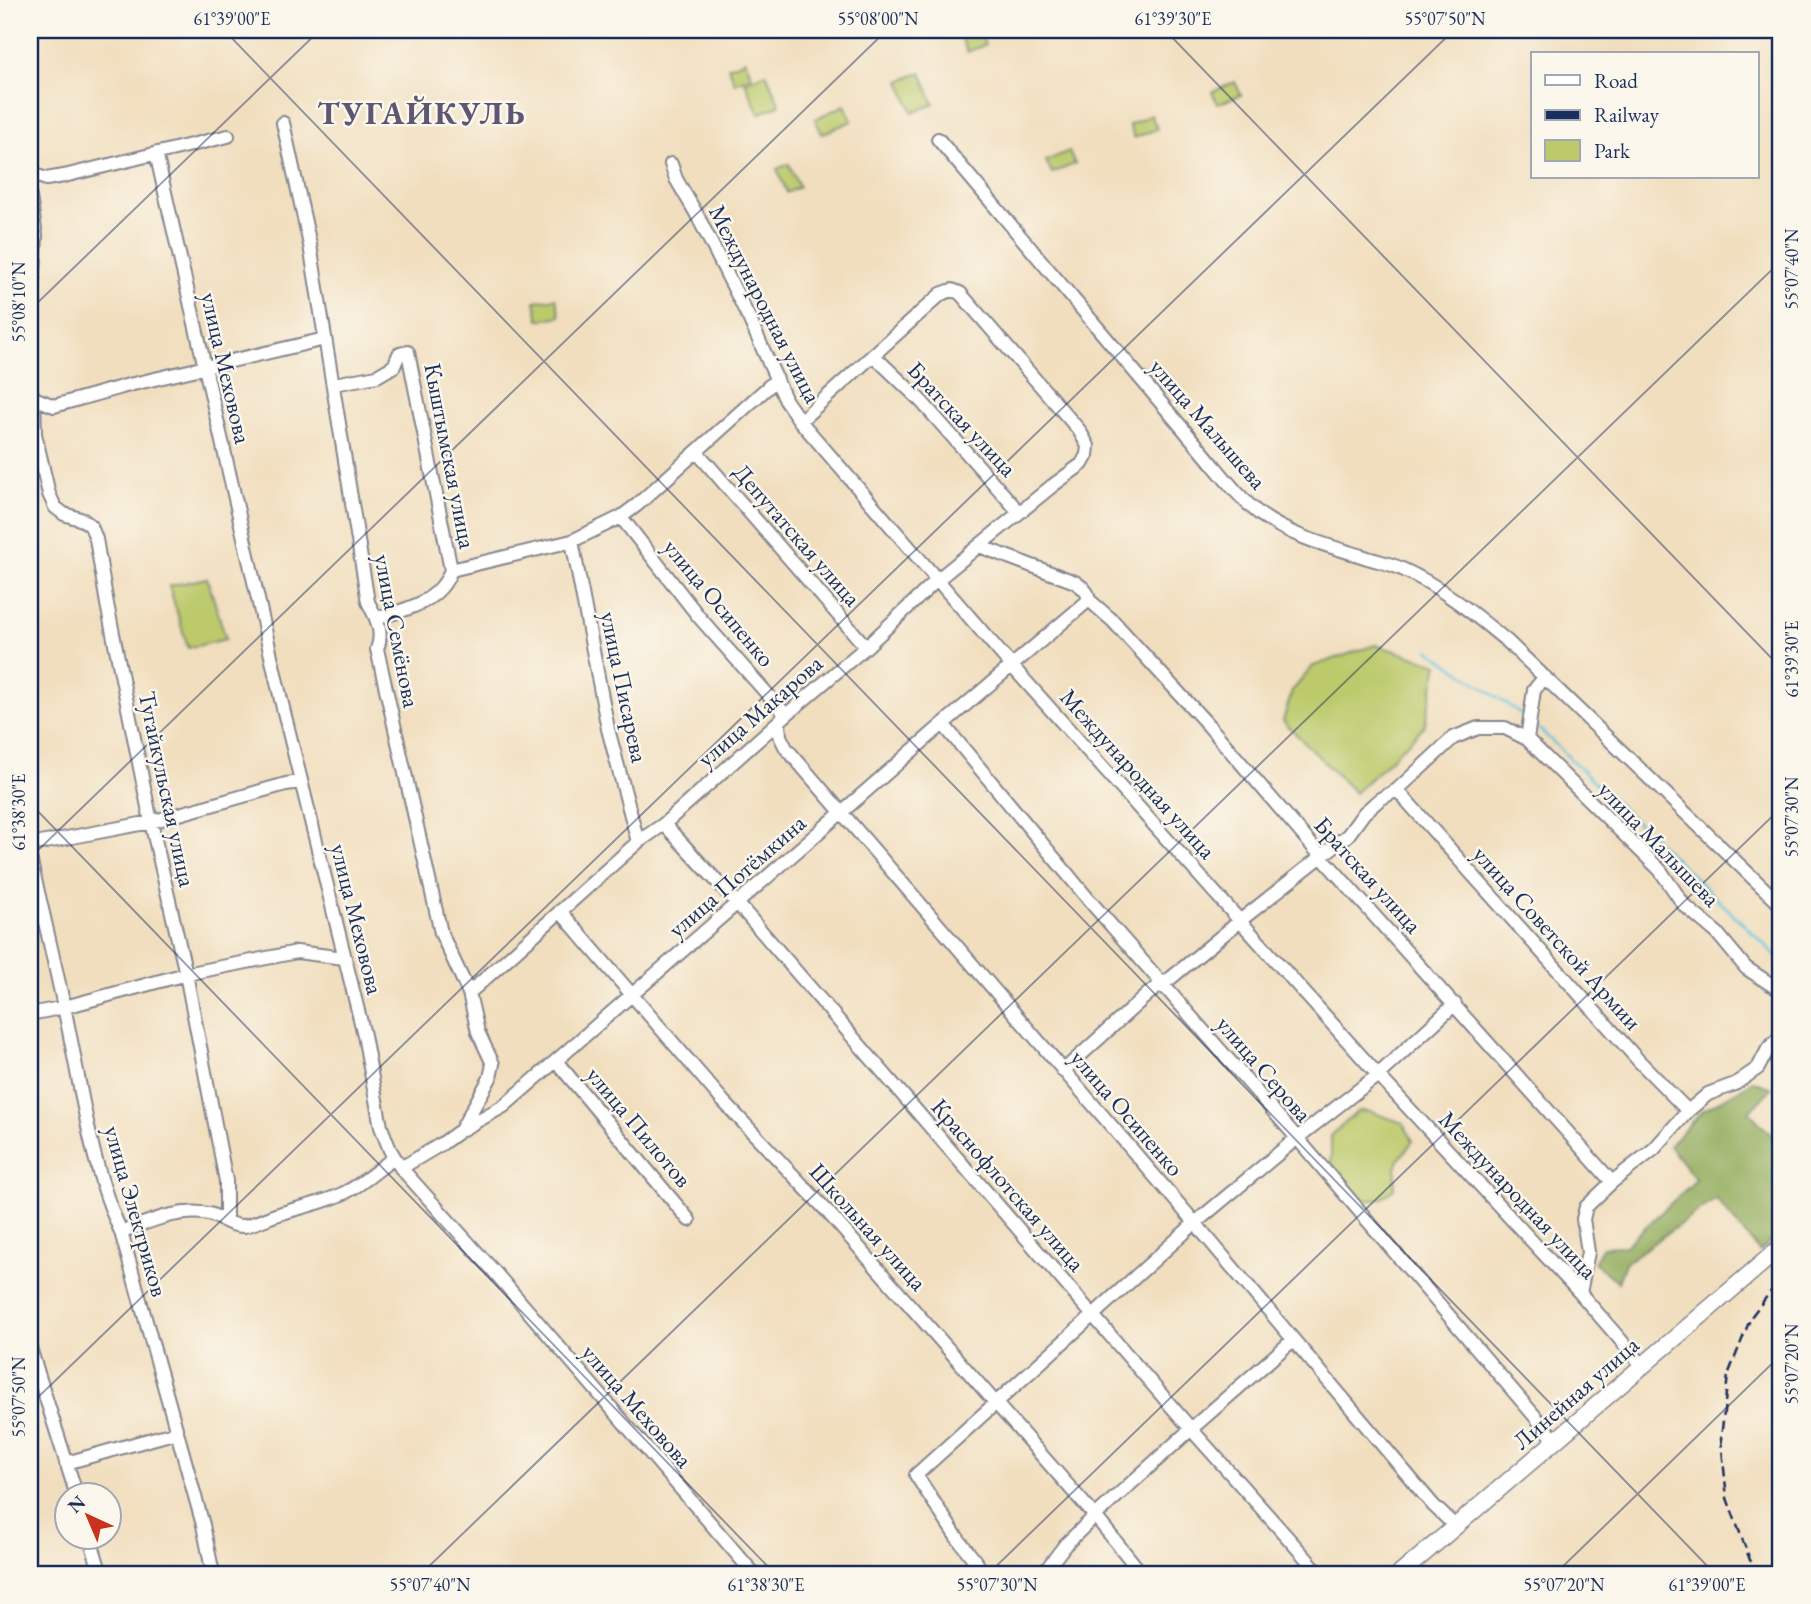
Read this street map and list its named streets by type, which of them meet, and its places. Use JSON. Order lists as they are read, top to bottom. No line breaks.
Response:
{"streets":{"main road":["Линейная улица"],"street":["Международная улица","улица Меховова","Братская улица","улица Малышева","Кыштымская улица","Депутатская улица","улица Осипенко","улица Семёнова","улица Писарева","улица Макарова","Тугайкульская улица","улица Потёмкина","улица Советской Армии","улица Серова","улица Пилотов","Краснофлотская улица","улица Электриков","Школьная улица"]},"crossings":[["Международная улица","улица Макарова"],["Международная улица","улица Потёмкина"],["Международная улица","Линейная улица"],["улица Меховова","улица Потёмкина"],["Братская улица","улица Макарова"],["Братская улица","улица Потёмкина"],["Кыштымская улица","улица Семёнова"],["Депутатская улица","улица Макарова"],["улица Осипенко","улица Макарова"],["улица Осипенко","улица Потёмкина"],["улица Осипенко","Линейная улица"],["улица Семёнова","улица Макарова"],["улица Семёнова","улица Потёмкина"],["улица Писарева","улица Макарова"],["улица Макарова","Краснофлотская улица"],["улица Макарова","Школьная улица"],["Тугайкульская улица","улица Потёмкина"],["улица Потёмкина","улица Серова"],["улица Потёмкина","улица Пилотов"],["улица Потёмкина","Краснофлотская улица"],["улица Потёмкина","улица Электриков"],["улица Потёмкина","Школьная улица"],["улица Серова","Линейная улица"]],"districts":["ТУГАЙКУЛЬ"],"legend":["Road","Railway","Park"],"north":"top left","coordinates":["61°39'00\"E","55°08'00\"N","61°39'30\"E","55°07'50\"N","55°07'40\"N","55°08'10\"N","61°38'30\"E","55°07'30\"N","55°07'20\"N"]}
